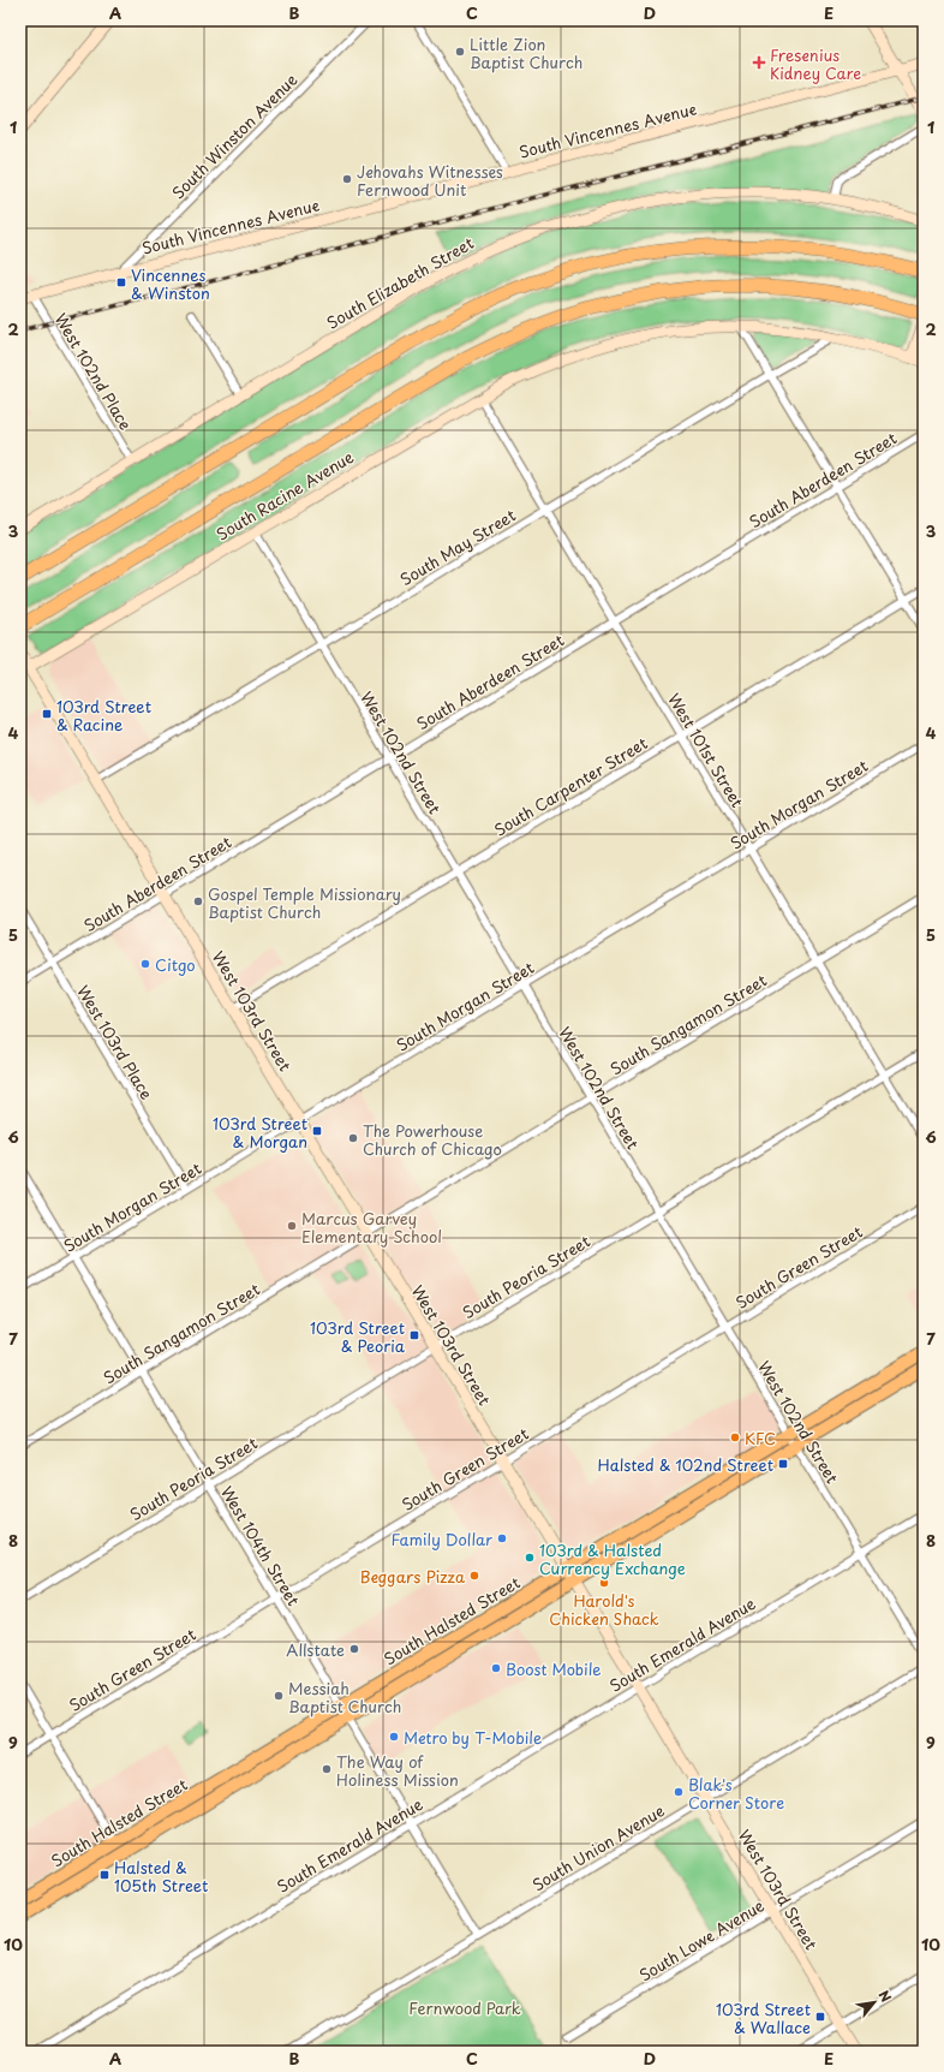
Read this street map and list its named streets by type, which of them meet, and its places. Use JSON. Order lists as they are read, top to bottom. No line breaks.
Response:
{"streets":{"main road":["South Vincennes Avenue","South Elizabeth Street","South Racine Avenue","West 103rd Street","South Halsted Street"],"street":["South Winston Avenue","West 102nd Place","South Aberdeen Street","South May Street","West 101st Street","West 102nd Street","South Carpenter Street","South Morgan Street","South Sangamon Street","West 103rd Place","South Green Street","South Peoria Street","West 104th Street","South Emerald Avenue","South Union Avenue","South Lowe Avenue"]},"crossings":[["South Vincennes Avenue","South Winston Avenue"],["South Vincennes Avenue","West 102nd Place"],["South Elizabeth Street","West 102nd Place"],["South Aberdeen Street","West 101st Street"],["South Aberdeen Street","West 102nd Street"],["South Aberdeen Street","West 103rd Street"],["South Aberdeen Street","West 103rd Place"],["South Racine Avenue","South May Street"],["South Racine Avenue","West 101st Street"],["South Racine Avenue","West 102nd Street"],["South Racine Avenue","West 103rd Street"],["South May Street","West 101st Street"],["South May Street","West 102nd Street"],["South May Street","West 103rd Street"],["West 101st Street","South Carpenter Street"],["West 101st Street","South Morgan Street"],["West 101st Street","South Sangamon Street"],["West 101st Street","South Peoria Street"],["West 102nd Street","South Carpenter Street"],["West 102nd Street","South Morgan Street"],["West 102nd Street","South Sangamon Street"],["West 102nd Street","South Green Street"],["West 102nd Street","South Peoria Street"],["West 102nd Street","South Halsted Street"],["West 102nd Street","South Emerald Avenue"],["South Carpenter Street","West 103rd Street"],["South Morgan Street","West 103rd Street"],["South Morgan Street","West 103rd Place"],["South Morgan Street","West 104th Street"],["West 103rd Street","South Sangamon Street"],["West 103rd Street","South Green Street"],["West 103rd Street","South Peoria Street"],["West 103rd Street","South Halsted Street"],["West 103rd Street","South Emerald Avenue"],["West 103rd Street","South Union Avenue"],["West 103rd Street","South Lowe Avenue"],["South Sangamon Street","West 104th Street"],["South Green Street","West 104th Street"],["South Peoria Street","West 104th Street"],["West 104th Street","South Halsted Street"],["West 104th Street","South Emerald Avenue"],["West 104th Street","South Union Avenue"]],"parks":["Fernwood Park"],"places":{"other":["Little Zion Baptist Church","Jehovahs Witnesses Fernwood Unit","Gospel Temple Missionary Baptist Church","Citgo","The Powerhouse Church of Chicago","Marcus Garvey Elementary School","KFC","Family Dollar","103rd & Halsted Currency Exchange","Beggars Pizza","Harold's Chicken Shack","Allstate","Boost Mobile","Messiah Baptist Church","Metro by T-Mobile","The Way of Holiness Mission","Blak's Corner Store"],"health":["Fresenius Kidney Care"],"transit":["Vincennes & Winston","103rd Street & Racine","103rd Street & Morgan","103rd Street & Peoria","Halsted & 102nd Street","Halsted & 105th Street","103rd Street & Wallace"]},"north":"top right","grid":{"columns":["A","B","C","D","E"],"rows":["1","2","3","4","5","6","7","8","9","10"]}}
